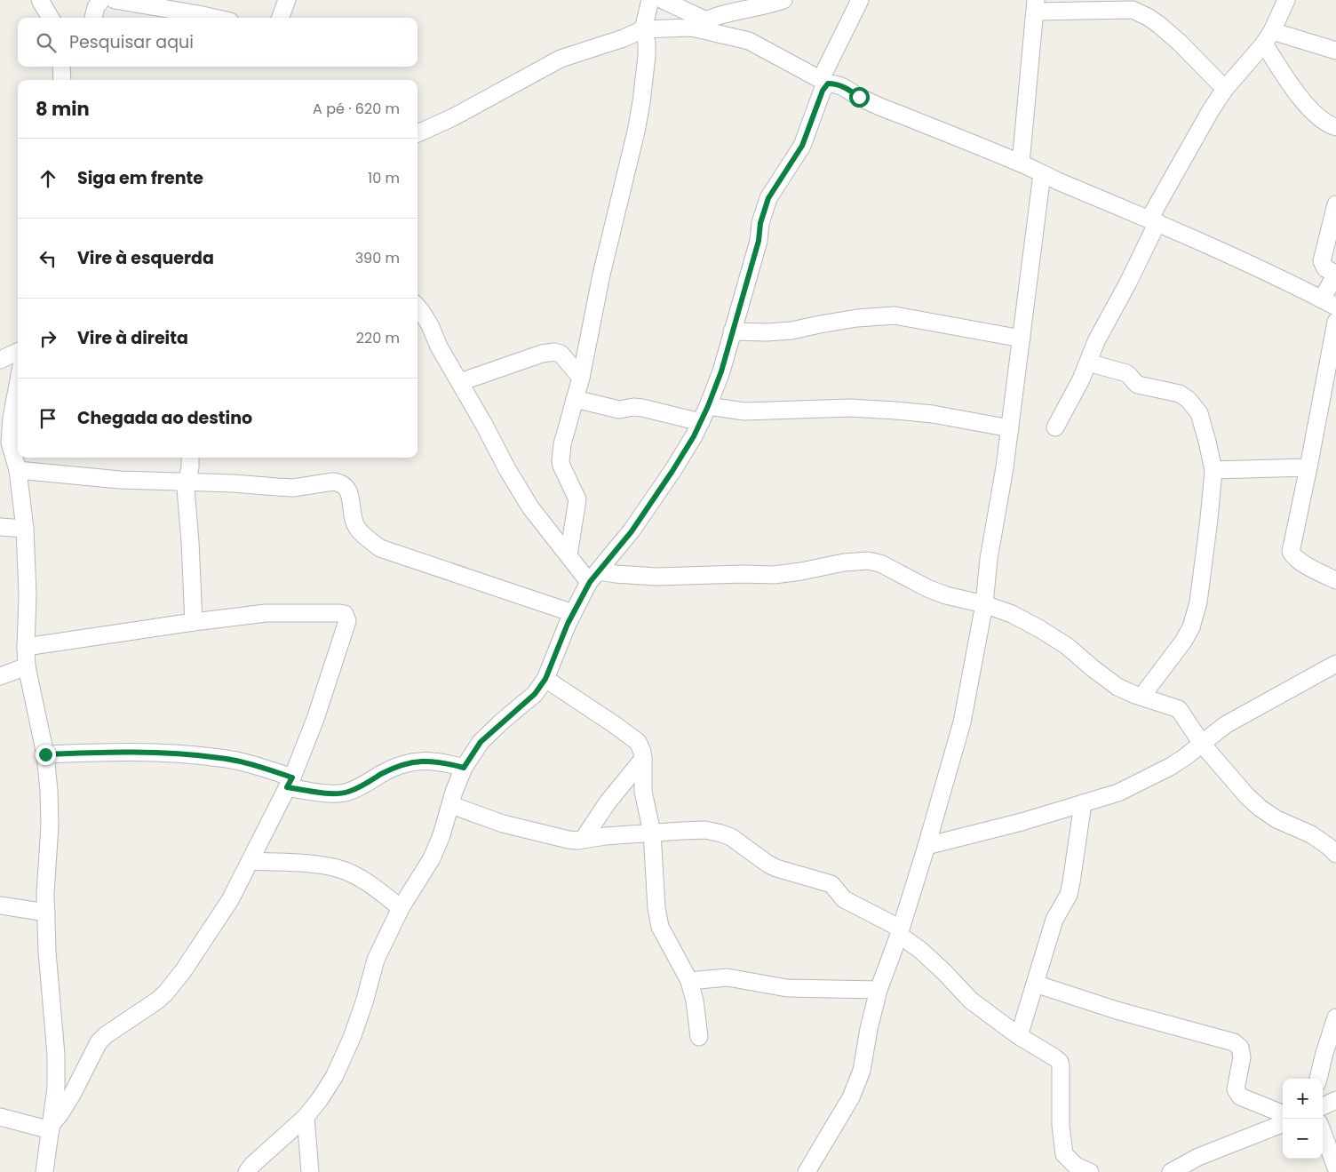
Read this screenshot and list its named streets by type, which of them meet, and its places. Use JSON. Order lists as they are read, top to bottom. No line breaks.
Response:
{"page":{"search":"Pesquisar aqui","heading":["8 min","A pé · 620 m"],"list":[["Siga em frente","10 m"],["Vire à esquerda","390 m"],["Vire à direita","220 m"],"Chegada ao destino"],"map_buttons":["+","−"]}}
